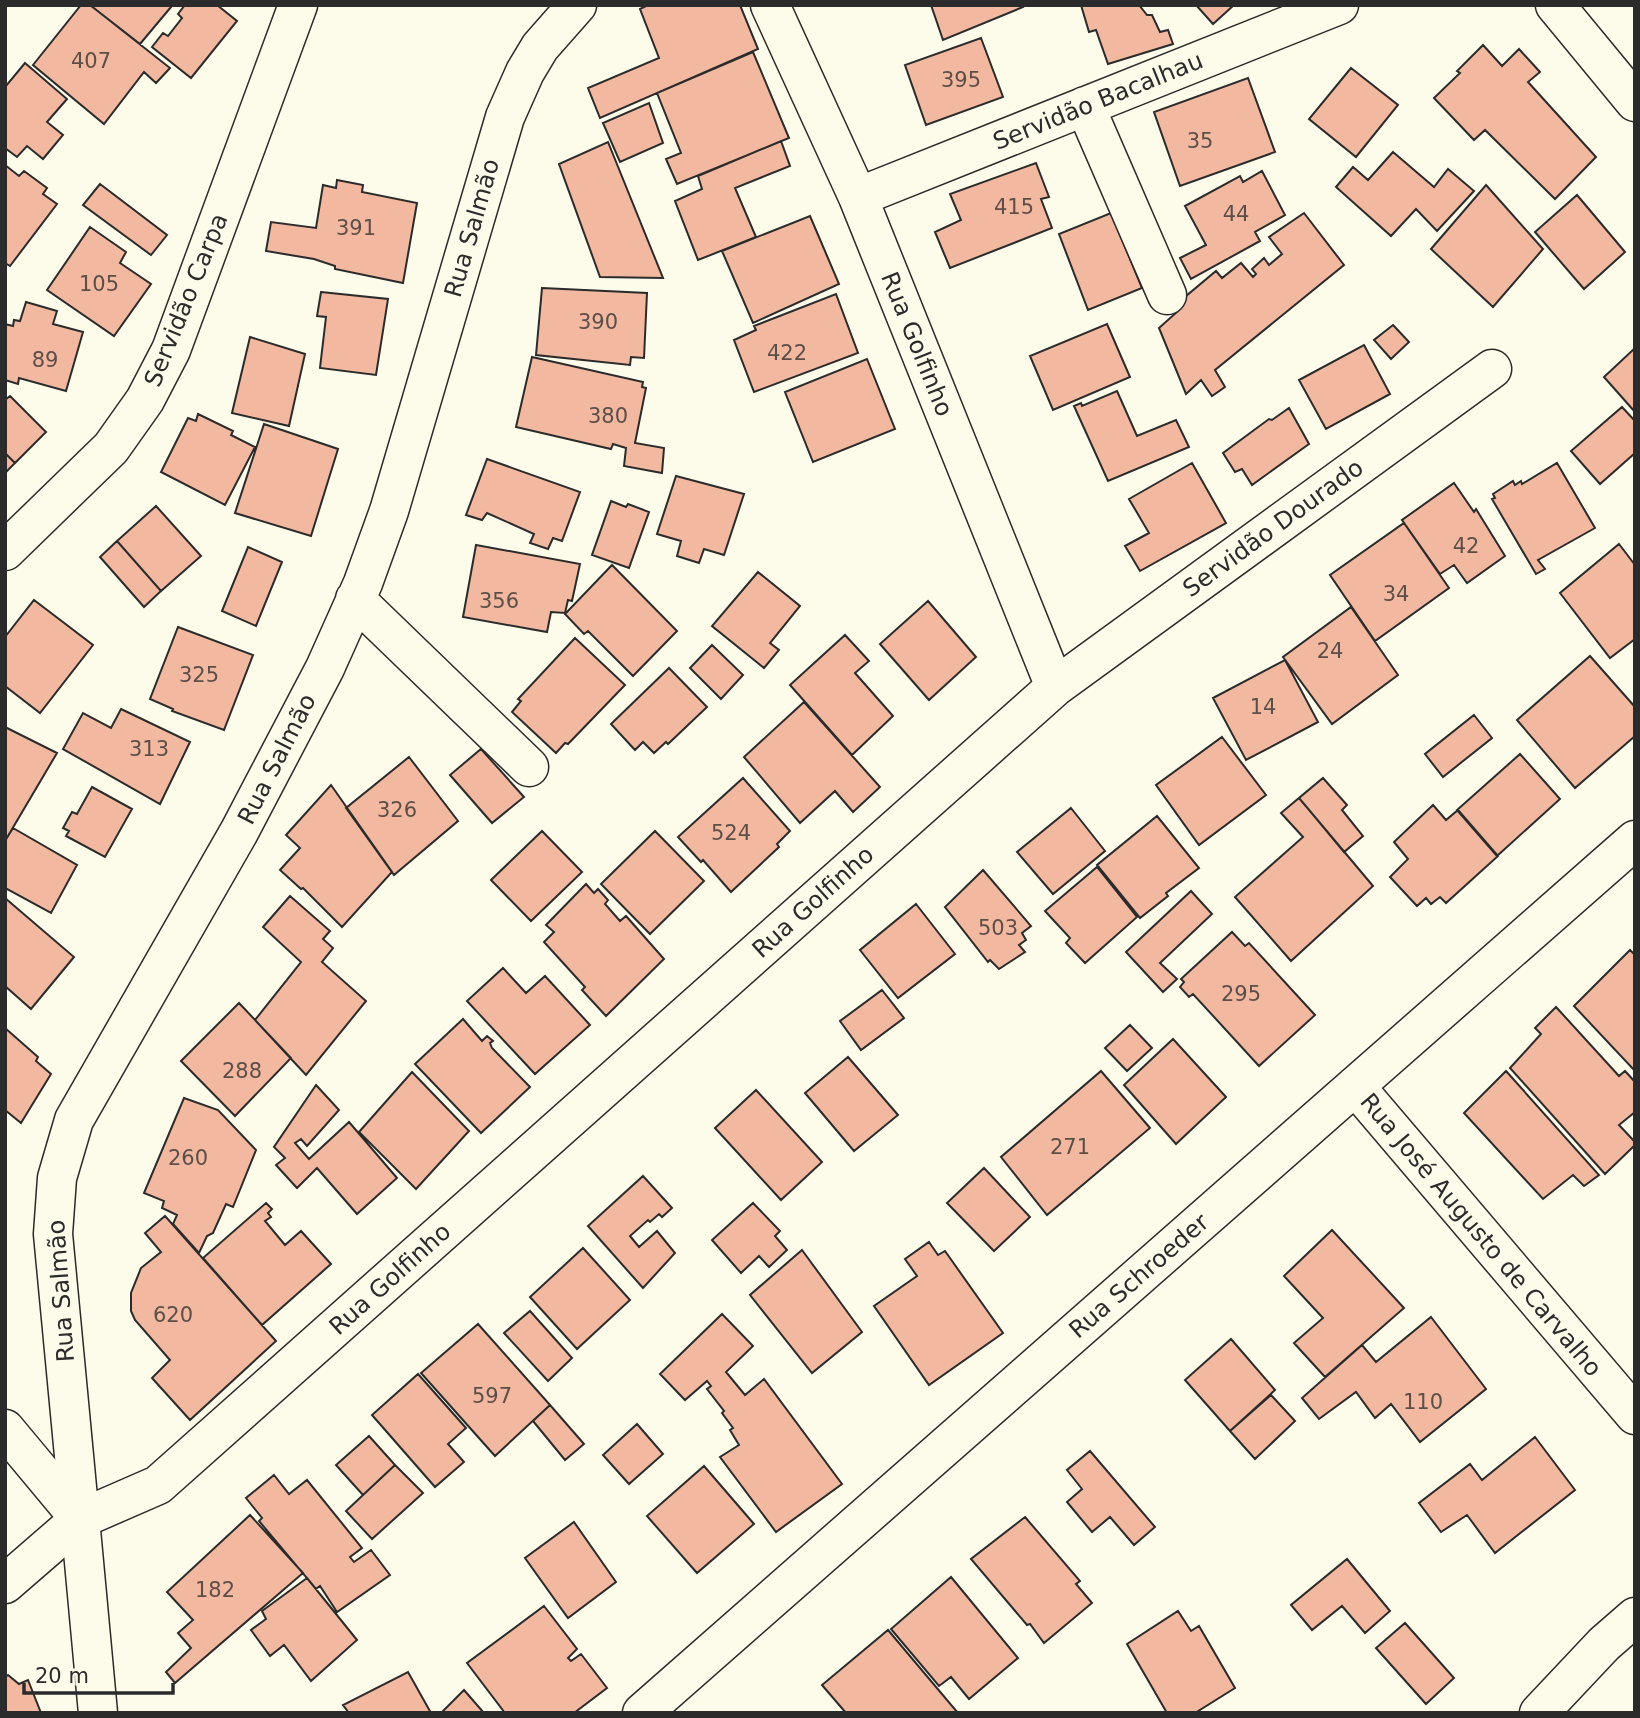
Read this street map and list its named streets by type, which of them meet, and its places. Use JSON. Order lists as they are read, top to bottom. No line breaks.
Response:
{"streets":{"street":["Servidão Bacalhau","Rua Salmão","Servidão Carpa","Rua Golfinho","Servidão Dourado","Rua José Augusto de Carvalho","Rua Schroeder"]},"crossings":[["Servidão Bacalhau","Rua Golfinho"],["Rua Salmão","Rua Golfinho"],["Rua Golfinho","Servidão Dourado"],["Rua José Augusto de Carvalho","Rua Schroeder"]],"house_numbers":["407","395","35","415","44","391","105","390","422","89","380","42","34","356","24","325","14","313","326","524","503","295","288","271","260","620","597","110","182"],"scale_bar":"20 m"}
